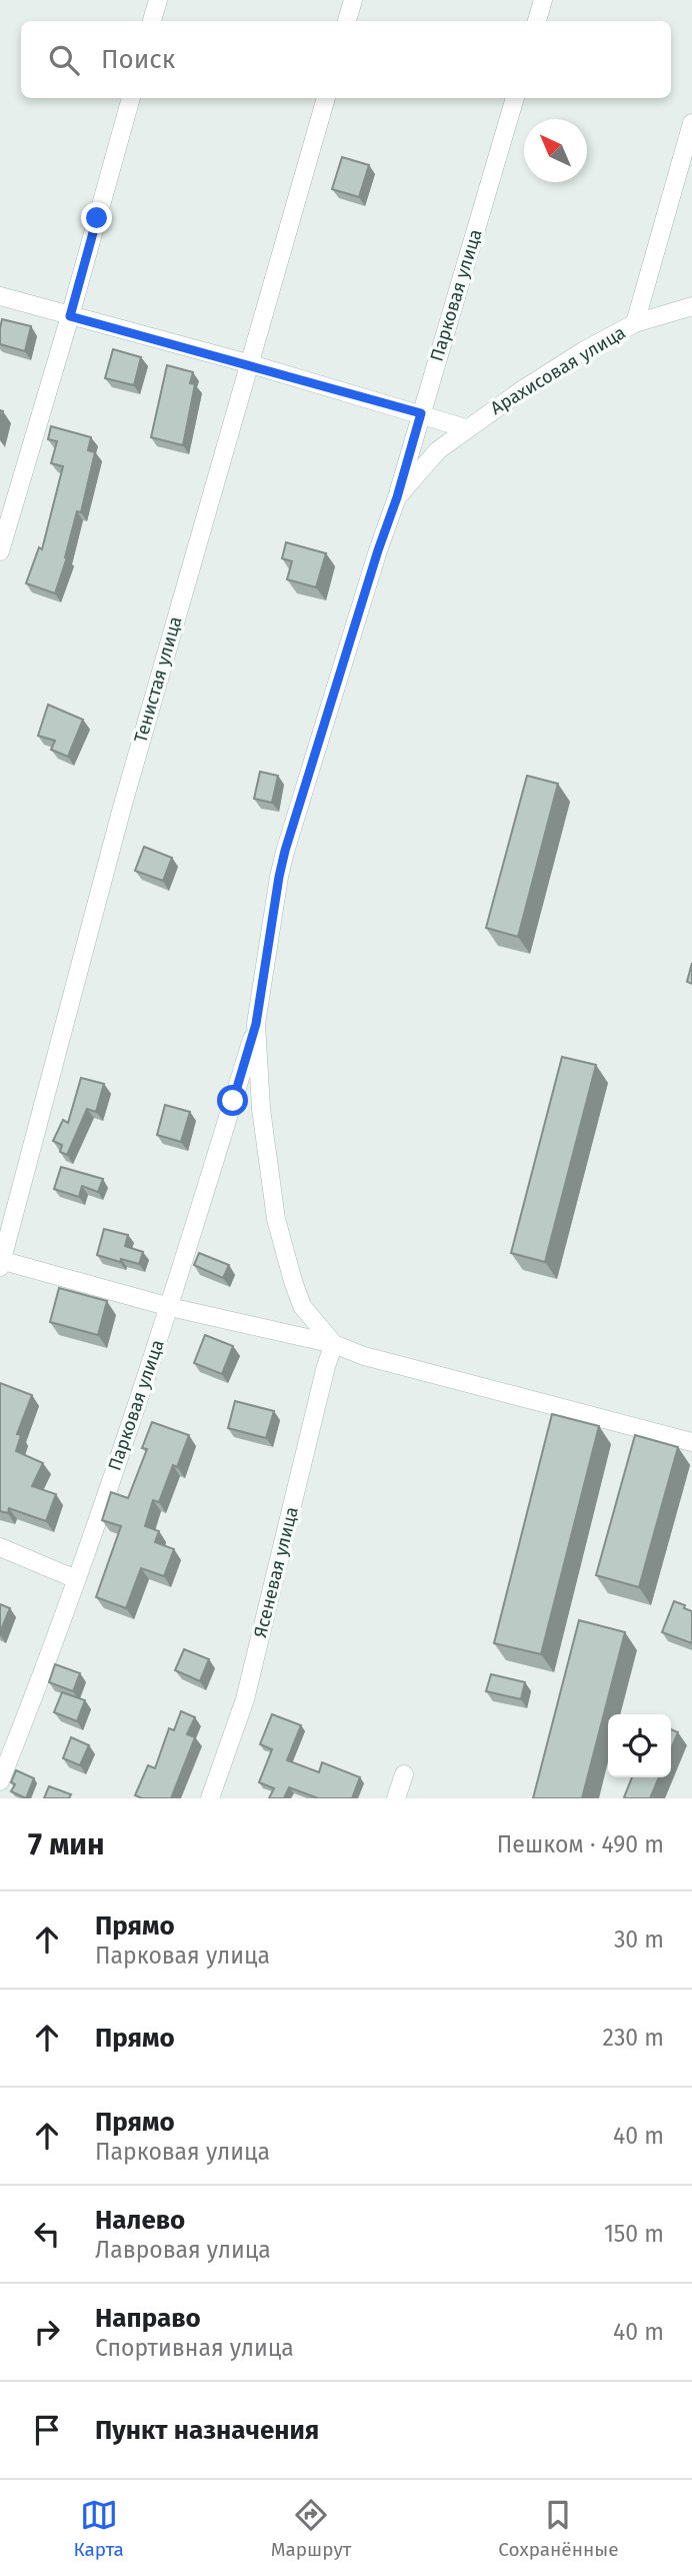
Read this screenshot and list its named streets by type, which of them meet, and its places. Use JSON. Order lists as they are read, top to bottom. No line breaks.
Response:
{"streets":{"street":["Парковая улица","Арахисовая улица","Тенистая улица","Ясеневая улица"]},"crossings":[["Парковая улица","Арахисовая улица"]],"north":"top left","page":{"search":"Поиск","heading":["7 мин","Пешком · 490 m"],"list":[["Прямо","Парковая улица","30 m"],["Прямо","230 m"],["Прямо","Парковая улица","40 m"],["Налево","Лавровая улица","150 m"],["Направо","Спортивная улица","40 m"],"Пункт назначения"],"nav":["Карта","Маршрут","Сохранённые"]}}
